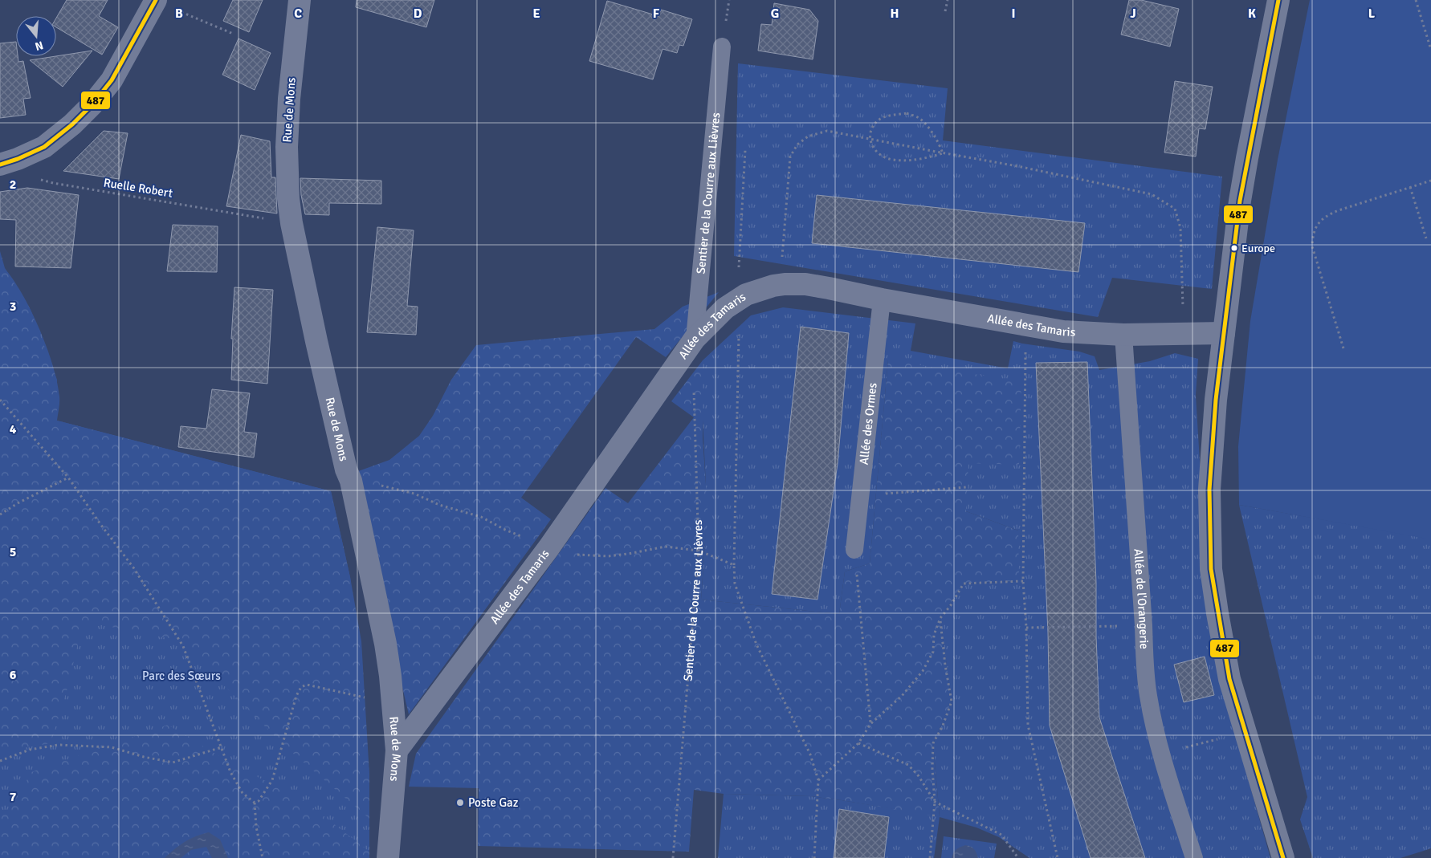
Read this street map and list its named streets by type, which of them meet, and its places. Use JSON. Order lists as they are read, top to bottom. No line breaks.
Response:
{"streets":{"street":["Rue de Mons","Allée des Tamaris"],"lane":["Sentier de la Courre aux Lièvres","Allée des Ormes","Allée de l'Orangerie"],"path":["Ruelle Robert"]},"crossings":[["Rue de Mons","Allée des Tamaris"],["Sentier de la Courre aux Lièvres","Allée des Tamaris"],["Allée des Tamaris","Allée des Ormes"],["Allée des Tamaris","Allée de l'Orangerie"]],"parks":["Parc des Sœurs"],"places":["Europe","Poste Gaz"],"lines":["transit line 487"],"north":"bottom","grid":{"columns":["B","C","D","E","F","G","H","I","J","K","L"],"rows":["2","3","4","5","6","7"]}}
